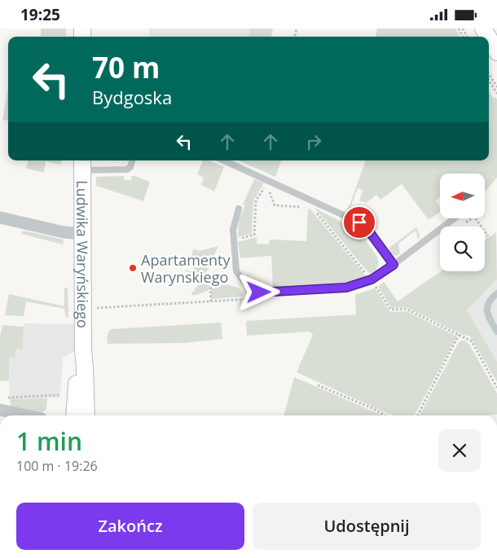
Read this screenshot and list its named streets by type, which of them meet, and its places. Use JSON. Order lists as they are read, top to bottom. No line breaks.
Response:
{"streets":{"street":["Ludwika Waryńskiego"]},"places":["Apartamenty Warynskiego"],"north":"left","page":{"status":"19:25","turn":["70 m","Bydgoska"],"heading":["1 min","100 m · 19:26"],"buttons":["Zakończ","Udostępnij"]}}
